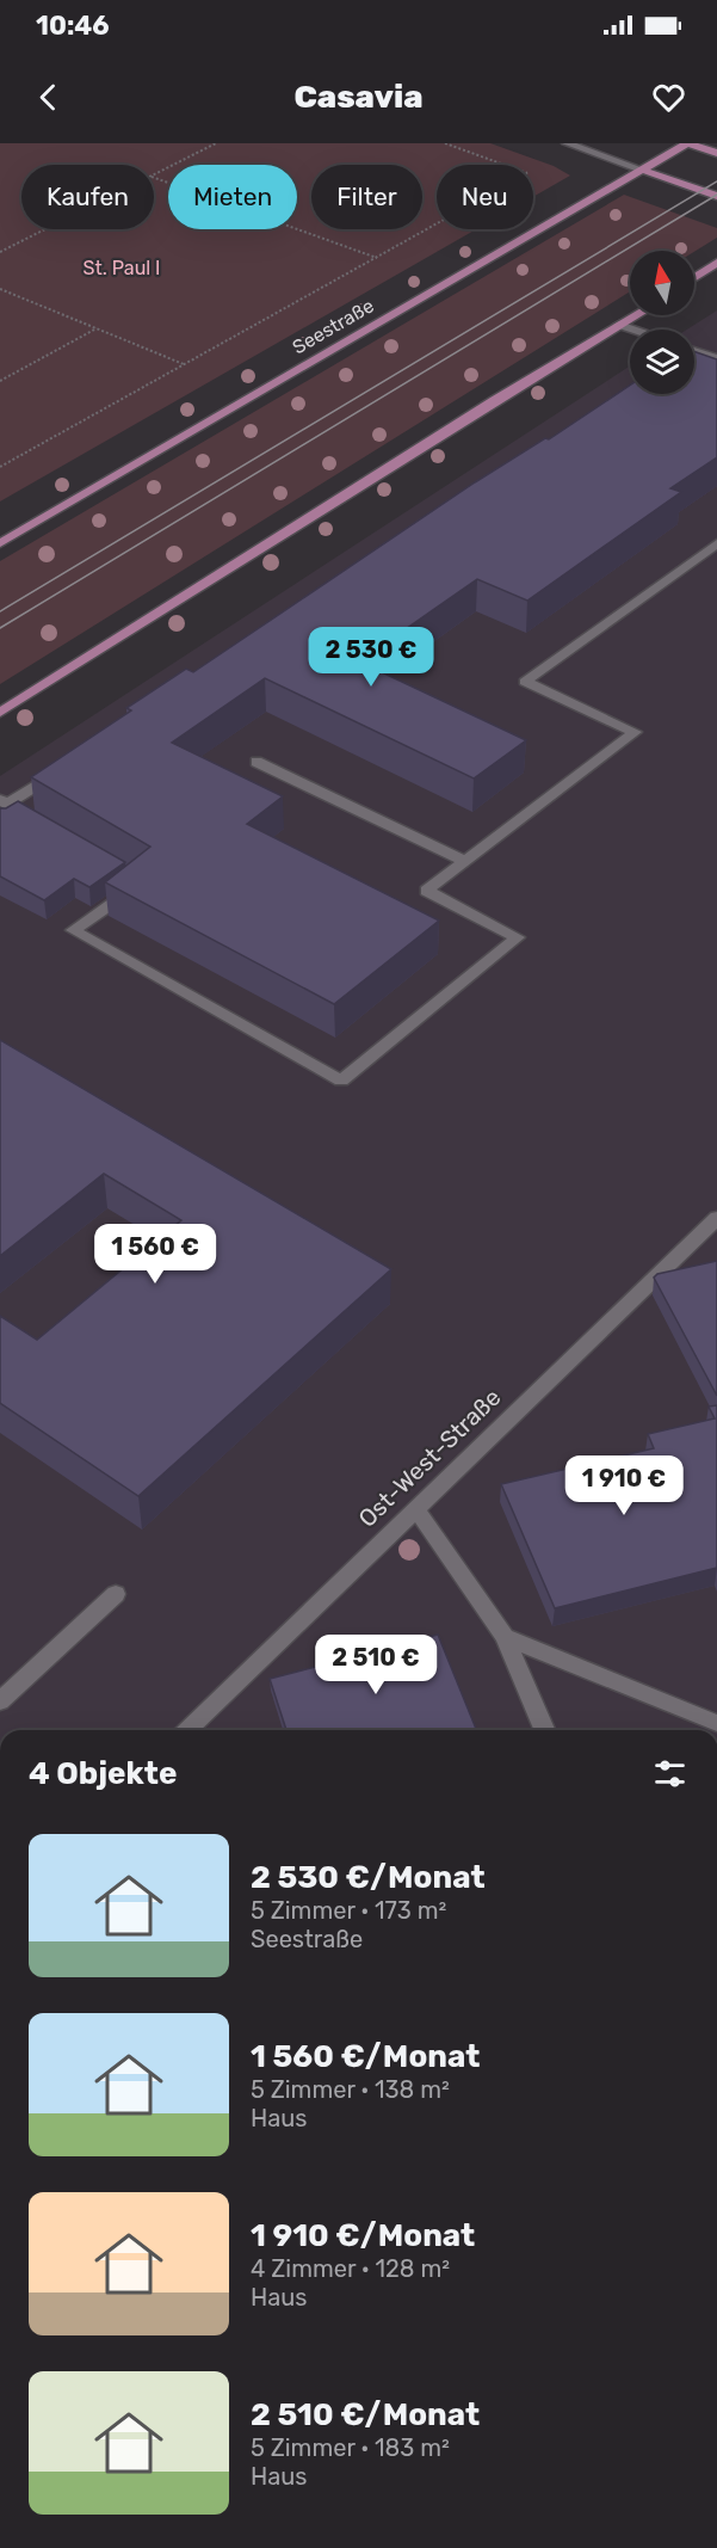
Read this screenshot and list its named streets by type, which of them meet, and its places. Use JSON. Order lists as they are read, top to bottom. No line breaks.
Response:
{"streets":{"main road":["Seestraße"],"street":["Ost-West-Straße"]},"parks":["St. Paul I"],"north":"top","page":{"status":"10:46","header":"Casavia","chip":["Kaufen","Mieten","Filter","Neu"],"price":["2 530 €","1 560 €","1 910 €","2 510 €"],"heading":"4 Objekte","list":[{"name":"2 530 €/Monat","note":"5 Zimmer · 173 m² · Seestraße"},{"name":"1 560 €/Monat","note":"5 Zimmer · 138 m² · Haus"},{"name":"1 910 €/Monat","note":"4 Zimmer · 128 m² · Haus"},{"name":"2 510 €/Monat","note":"5 Zimmer · 183 m² · Haus"}]}}
